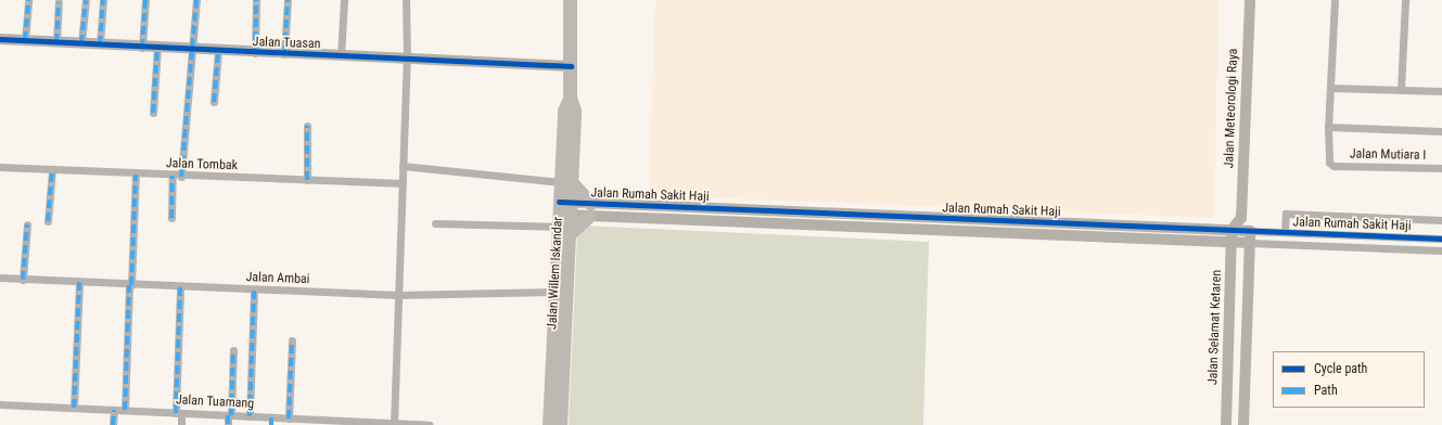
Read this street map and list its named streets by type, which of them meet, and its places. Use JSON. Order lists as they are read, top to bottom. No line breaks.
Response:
{"streets":{"highway":["Jalan Willem Iskandar"],"street":["Jalan Tuasan","Jalan Meteorologi Raya","Jalan Mutiara I","Jalan Tombak","Jalan Rumah Sakit Haji","Jalan Ambai","Jalan Selamat Ketaren","Jalan Tuamang"]},"crossings":[["Jalan Tuasan","Jalan Willem Iskandar"],["Jalan Rumah Sakit Haji","Jalan Willem Iskandar"],["Jalan Rumah Sakit Haji","Jalan Selamat Ketaren"],["Jalan Willem Iskandar","Jalan Ambai"]],"legend":["Cycle path","Path"]}
